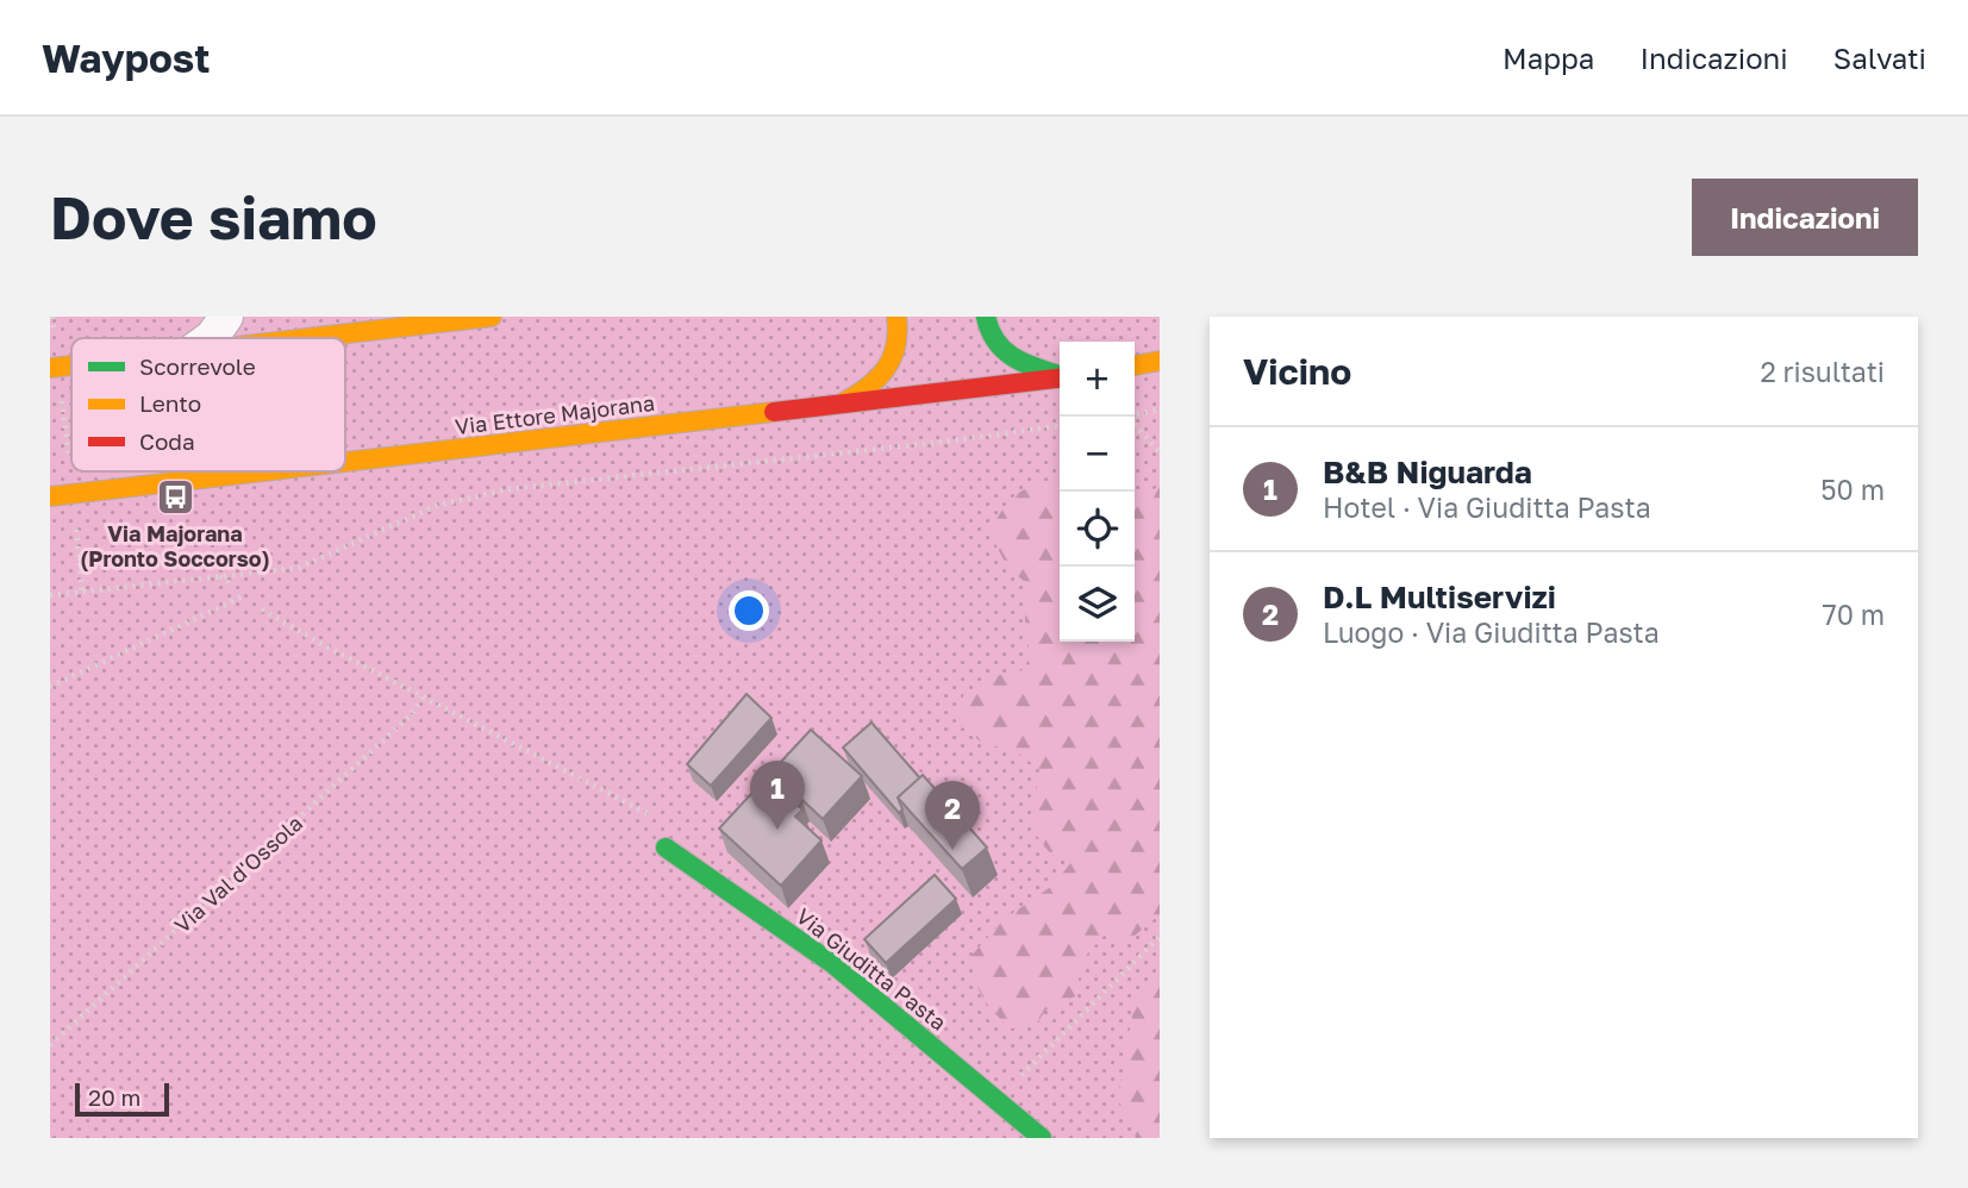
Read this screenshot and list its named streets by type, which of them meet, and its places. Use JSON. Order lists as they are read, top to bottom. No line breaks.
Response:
{"streets":{"street":["Via Ettore Majorana","Via Giuditta Pasta"],"path":["Via Val d'Ossola"]},"places":{"bus stop":["Via Majorana (Pronto Soccorso)"]},"legend":["Scorrevole","Lento","Coda"],"scale_bar":"20 m","page":{"header":"Waypost","nav":["Mappa","Indicazioni","Salvati"],"buttons":"Indicazioni","title":"Dove siamo","heading":["Vicino","2 risultati"],"map_buttons":["+","−"],"list":[{"mark":"1","name":"B&B Niguarda","note":"Hotel · Via Giuditta Pasta","value":"50 m"},{"mark":"2","name":"D.L Multiservizi","note":"Luogo · Via Giuditta Pasta","value":"70 m"}],"pins":["1","2"],"scale":"20 m"}}
